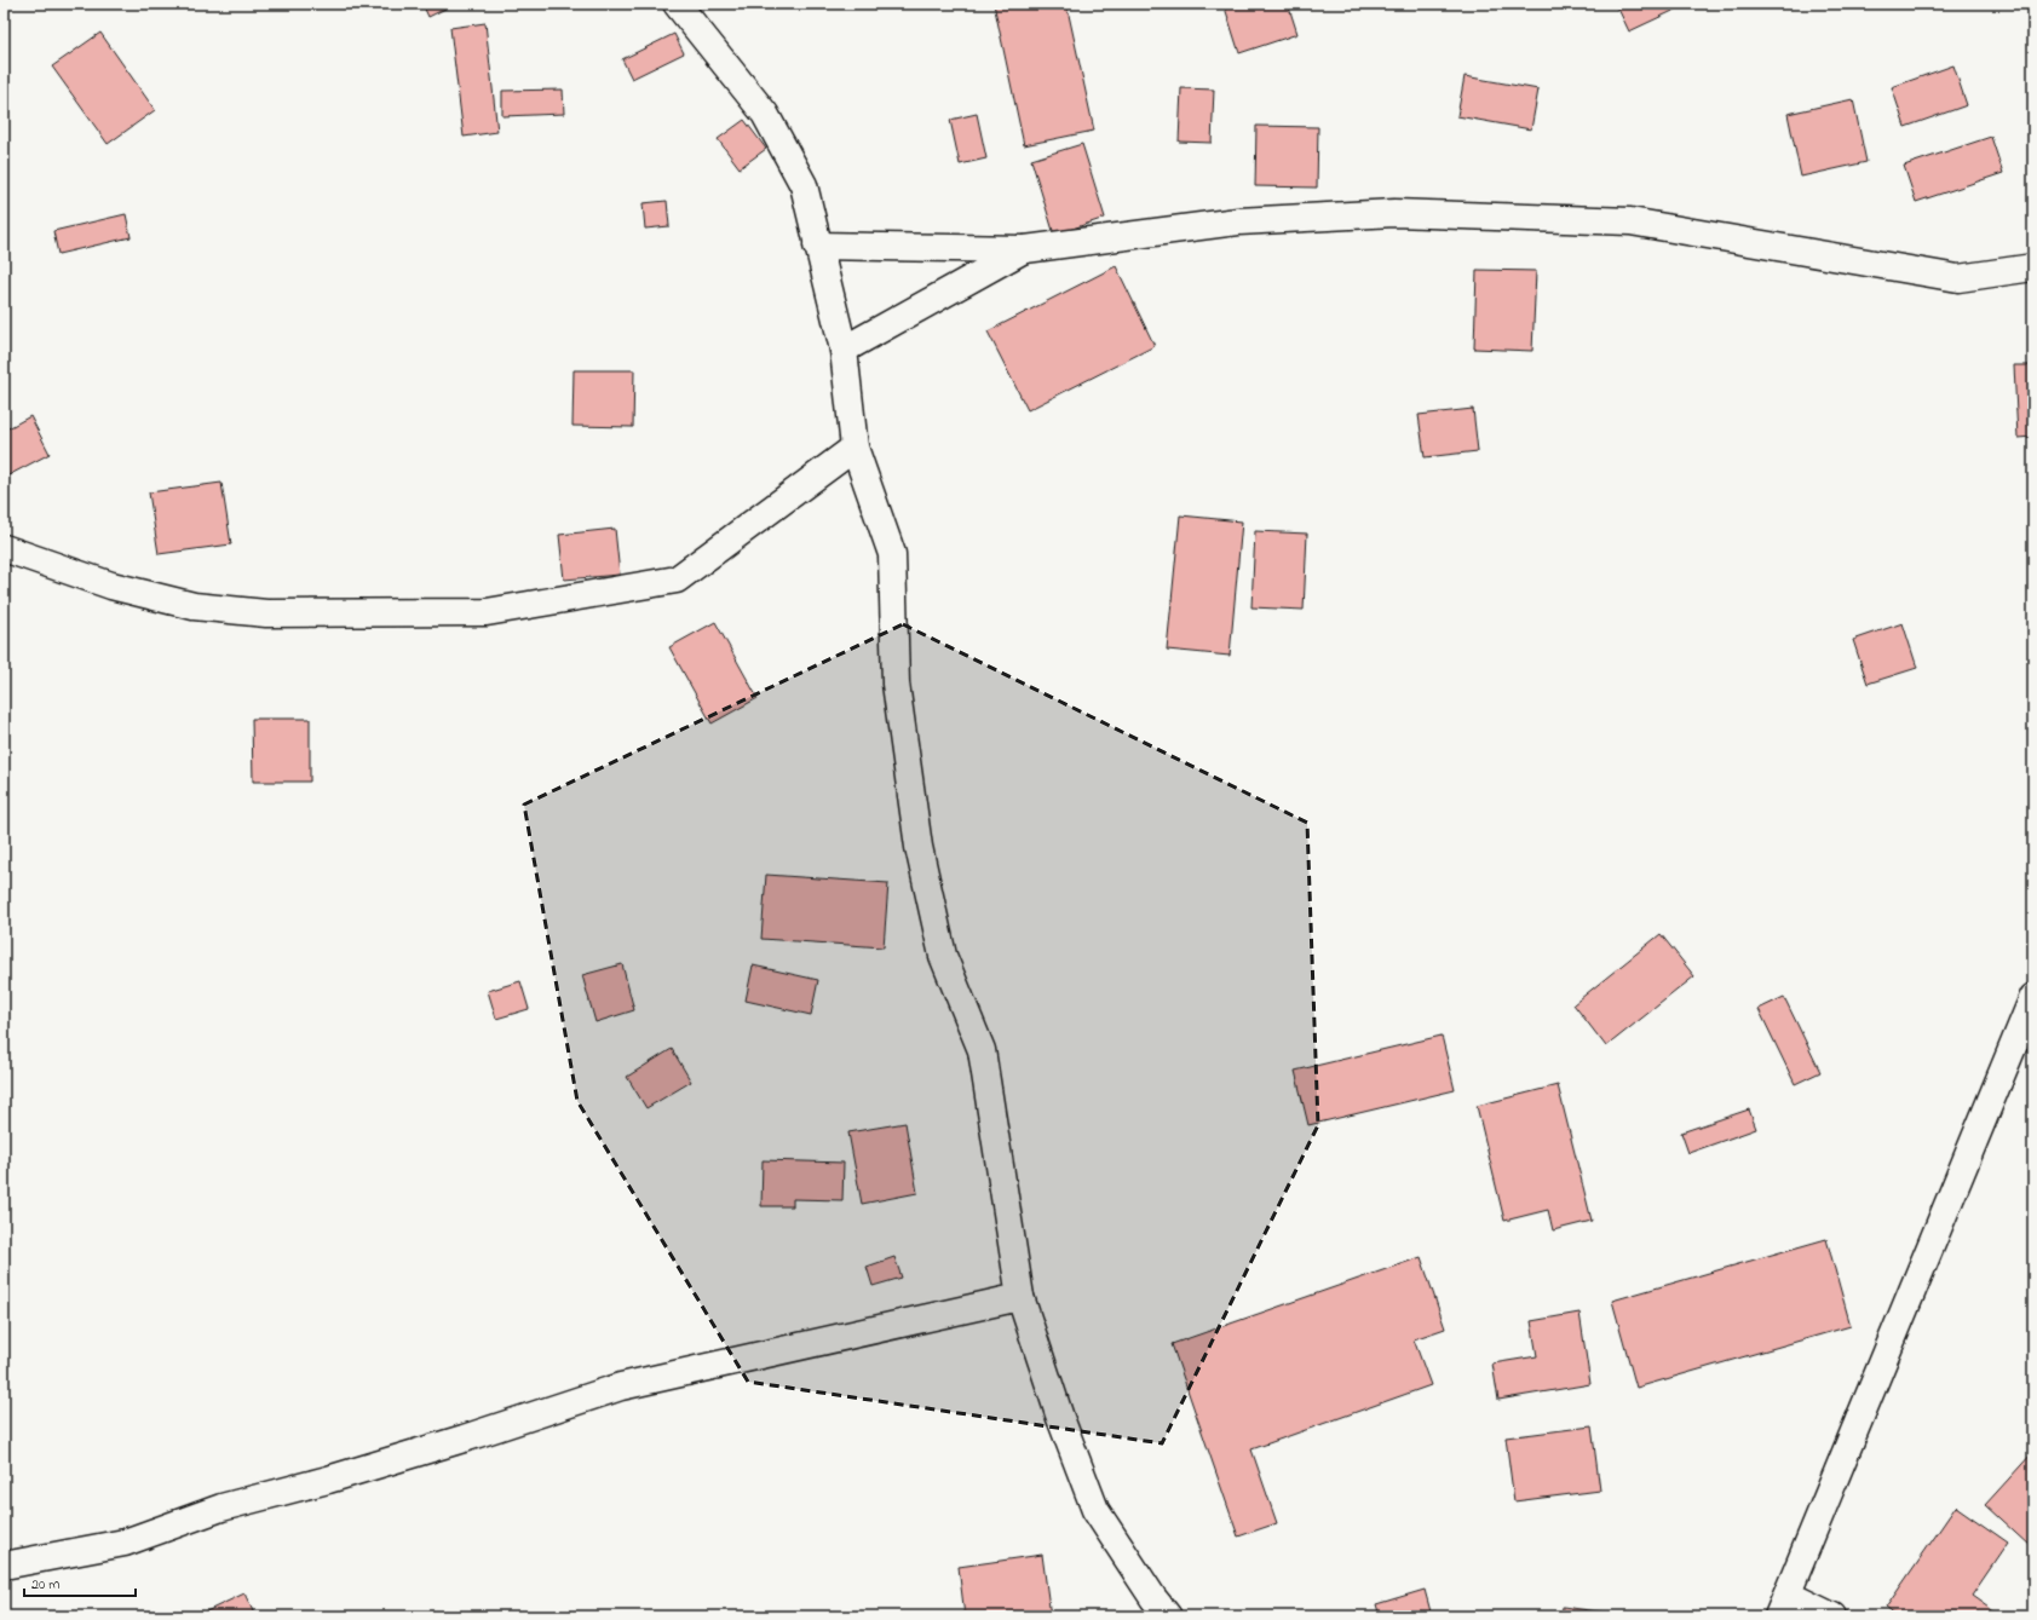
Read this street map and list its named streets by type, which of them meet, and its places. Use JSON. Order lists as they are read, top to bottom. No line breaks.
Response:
{"scale_bar":"20 m"}
